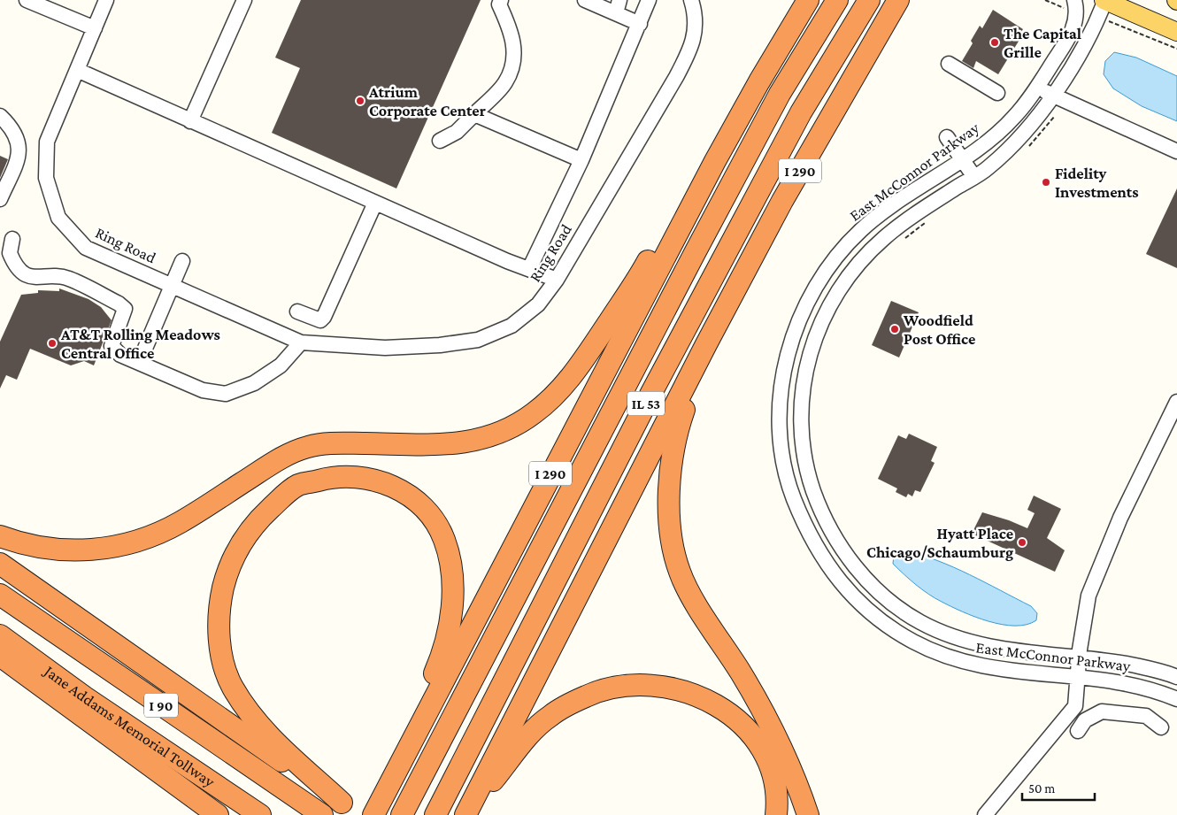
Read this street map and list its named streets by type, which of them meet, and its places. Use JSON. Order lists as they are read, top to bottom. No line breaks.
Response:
{"streets":{"highway":["I 290","IL 53","I 90","Jane Addams Memorial Tollway"],"street":["East McConnor Parkway","Ring Road"]},"places":["The Capital Grille","Atrium Corporate Center","Fidelity Investments","Woodfield Post Office","AT&T Rolling Meadows Central Office","Hyatt Place Chicago/Schaumburg"],"scale_bar":"50 m"}
